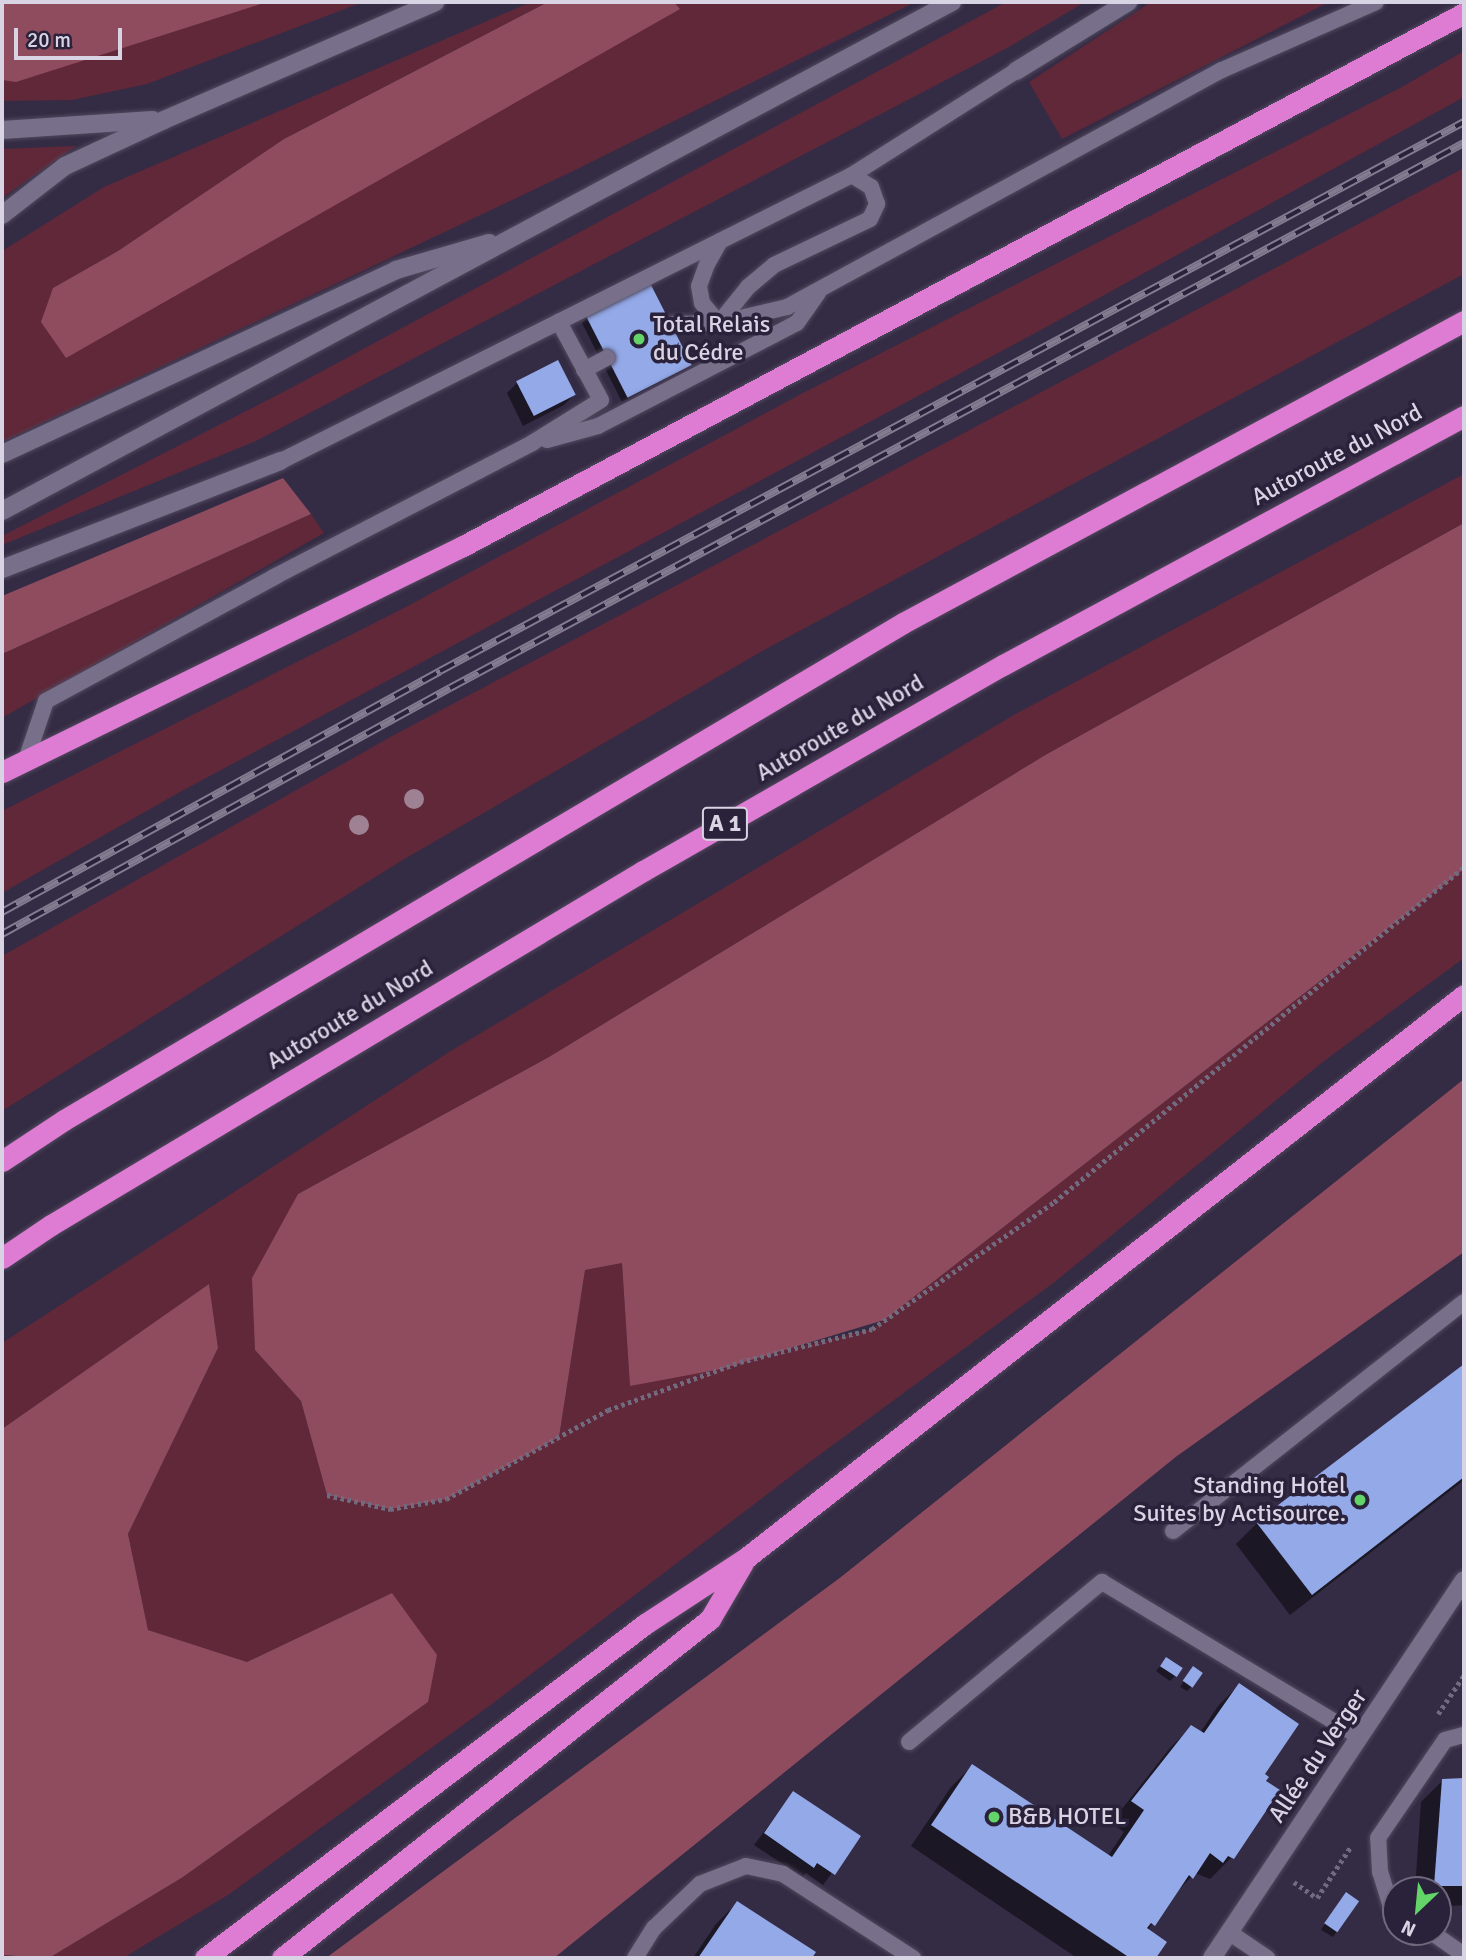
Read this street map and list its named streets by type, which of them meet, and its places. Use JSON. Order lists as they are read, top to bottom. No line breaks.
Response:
{"streets":{"highway":["Autoroute du Nord","A 1"],"street":["Allée du Verger"]},"places":["Total Relais du Cédre","Standing Hotel Suites by Actisource.","B&B HOTEL"],"scale_bar":"20 m","north":"bottom left"}
